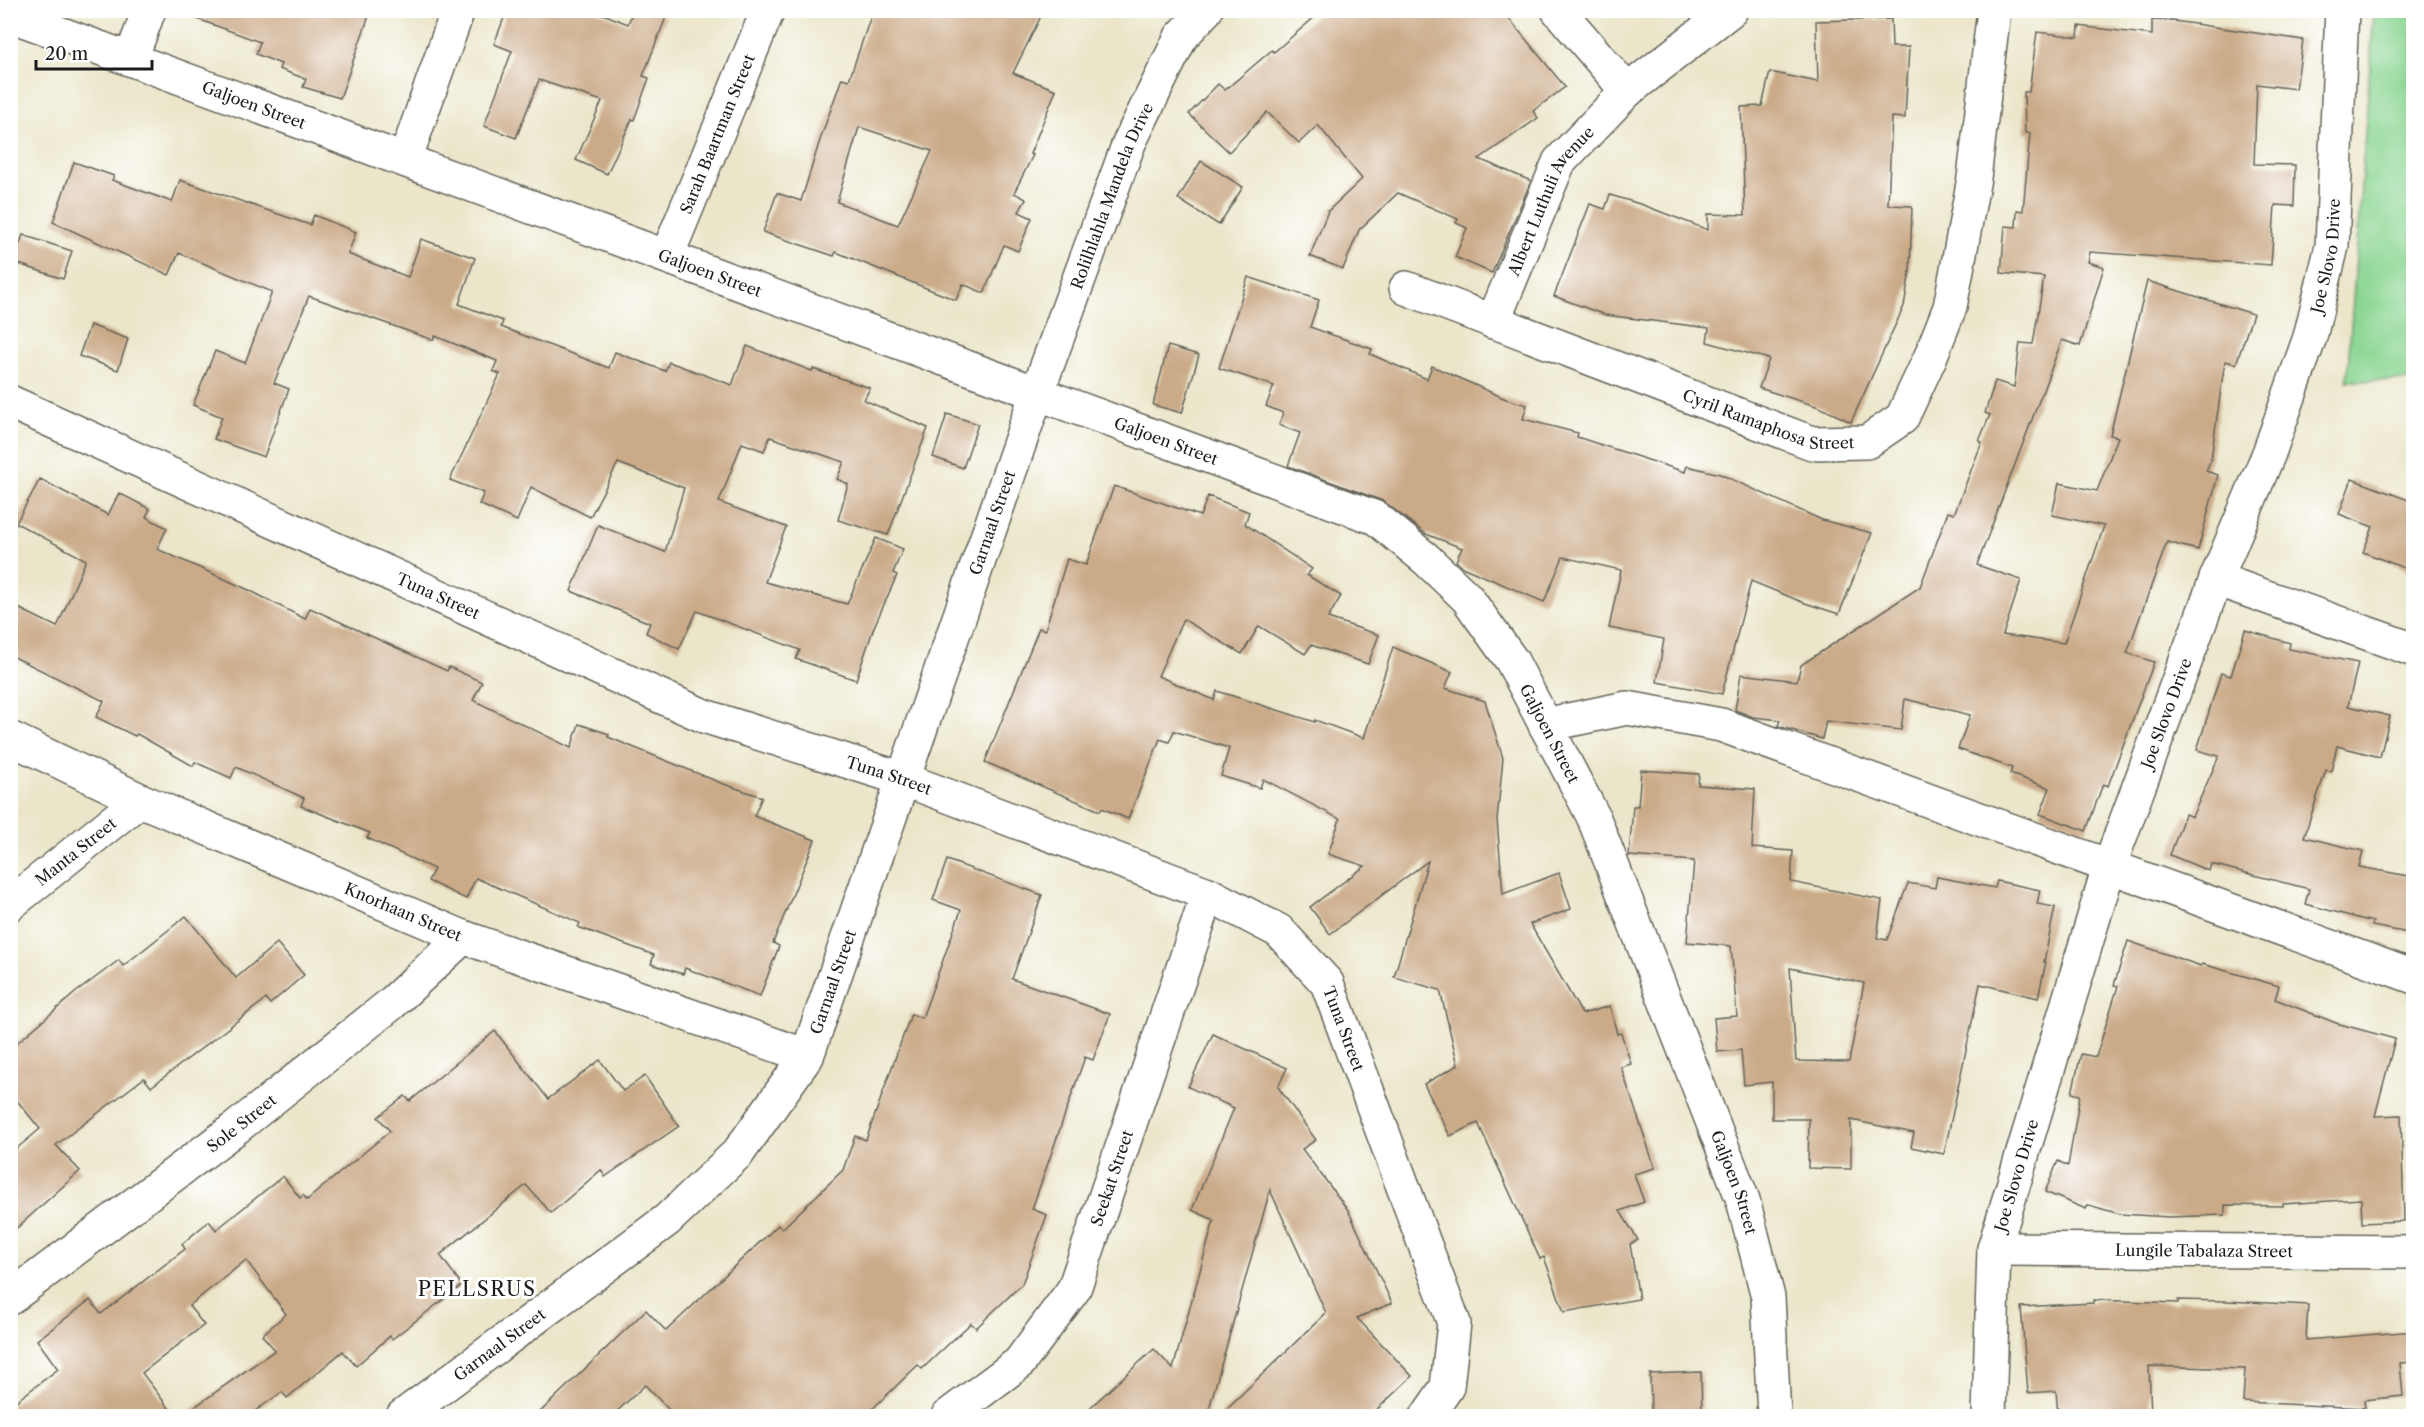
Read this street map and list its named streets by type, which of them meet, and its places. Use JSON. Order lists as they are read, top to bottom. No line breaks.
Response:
{"streets":{"street":["Galjoen Street","Sarah Baartman Street","Rolilhlahla Mandela Drive","Albert Luthuli Avenue","Joe Slovo Drive","Cyril Ramaphosa Street","Garnaal Street","Tuna Street","Manta Street","Knorhaan Street","Sole Street","Seekat Street","Lungile Tabalaza Street"]},"crossings":[["Galjoen Street","Sarah Baartman Street"],["Galjoen Street","Rolilhlahla Mandela Drive"],["Galjoen Street","Garnaal Street"],["Rolilhlahla Mandela Drive","Garnaal Street"],["Albert Luthuli Avenue","Cyril Ramaphosa Street"],["Joe Slovo Drive","Lungile Tabalaza Street"],["Garnaal Street","Tuna Street"],["Garnaal Street","Knorhaan Street"],["Tuna Street","Seekat Street"],["Manta Street","Knorhaan Street"],["Knorhaan Street","Sole Street"]],"districts":["PELLSRUS"],"scale_bar":"20 m"}
